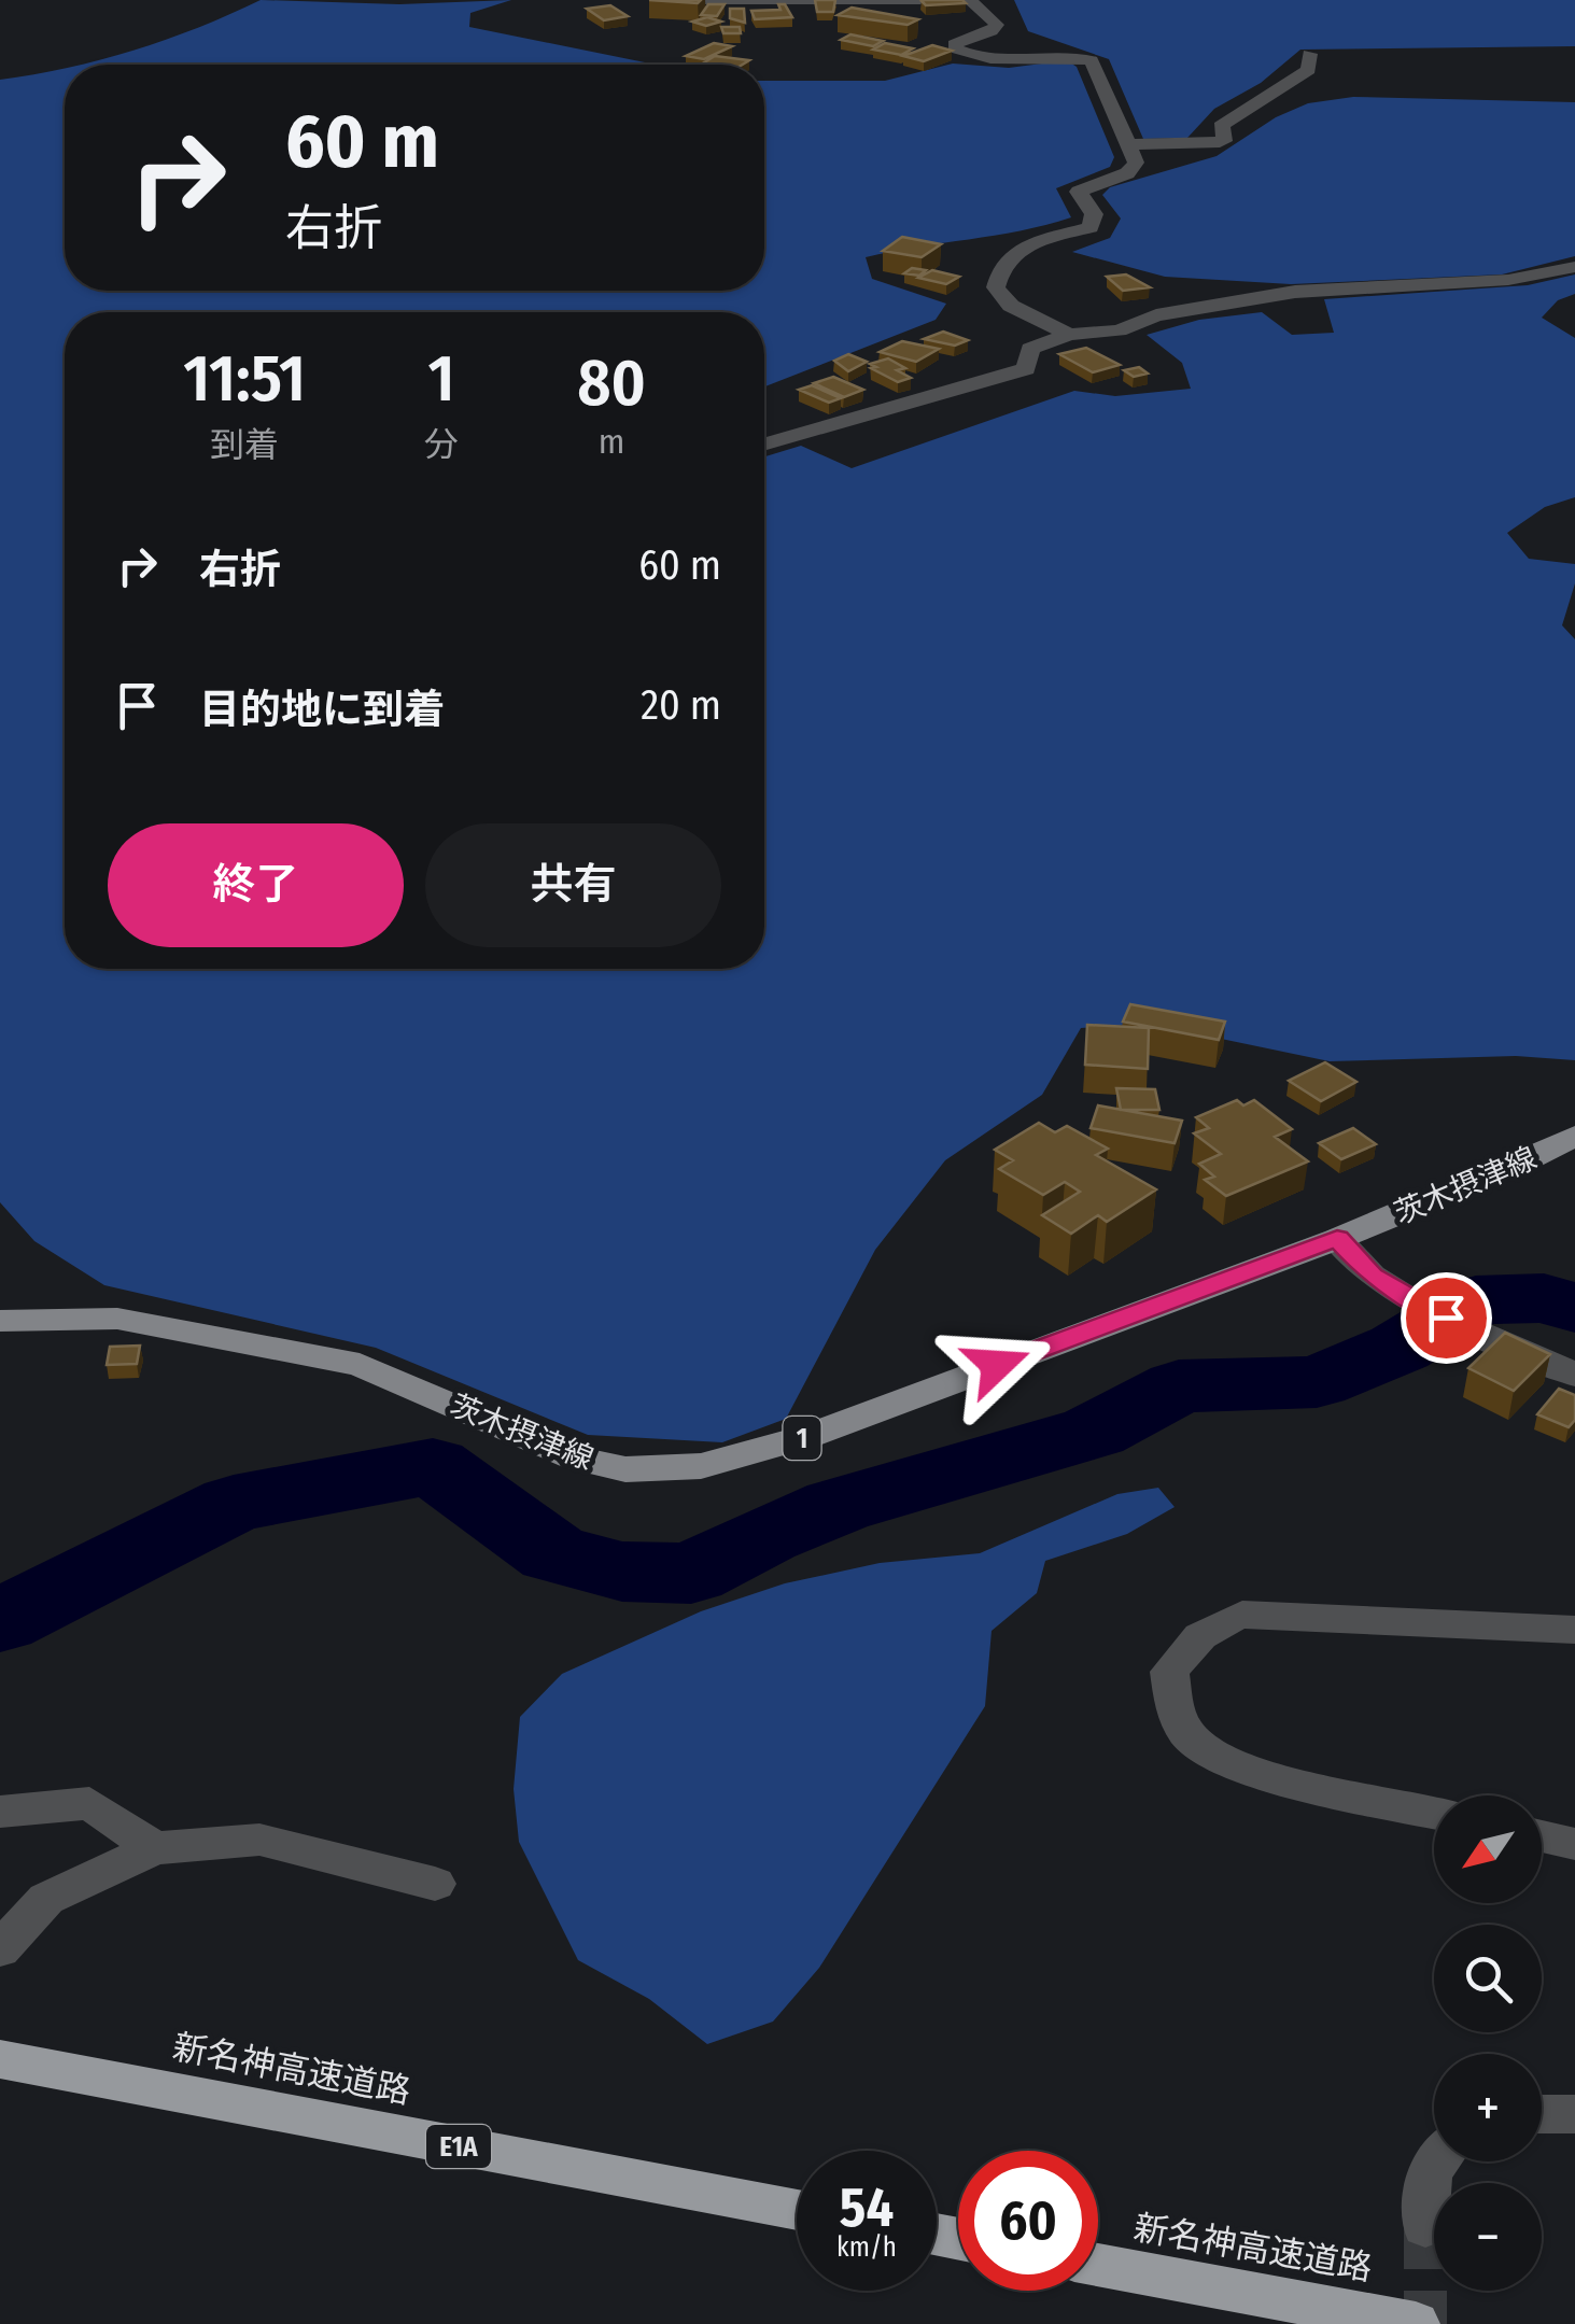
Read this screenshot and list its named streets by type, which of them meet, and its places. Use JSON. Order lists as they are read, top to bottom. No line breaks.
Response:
{"streets":{"highway":["新名神高速道路","E1A"],"main road":["茨木摂津線","1"]},"north":"bottom left","page":{"turn":["60 m","右折"],"eta":["11:51","到着","1","分","80","m"],"list":[{"name":"右折","value":"60 m"},{"name":"目的地に到着","value":"20 m"}],"buttons":["終了","共有"],"map_buttons":["+","−"],"speed":"54 km/h","limit":"60"}}
